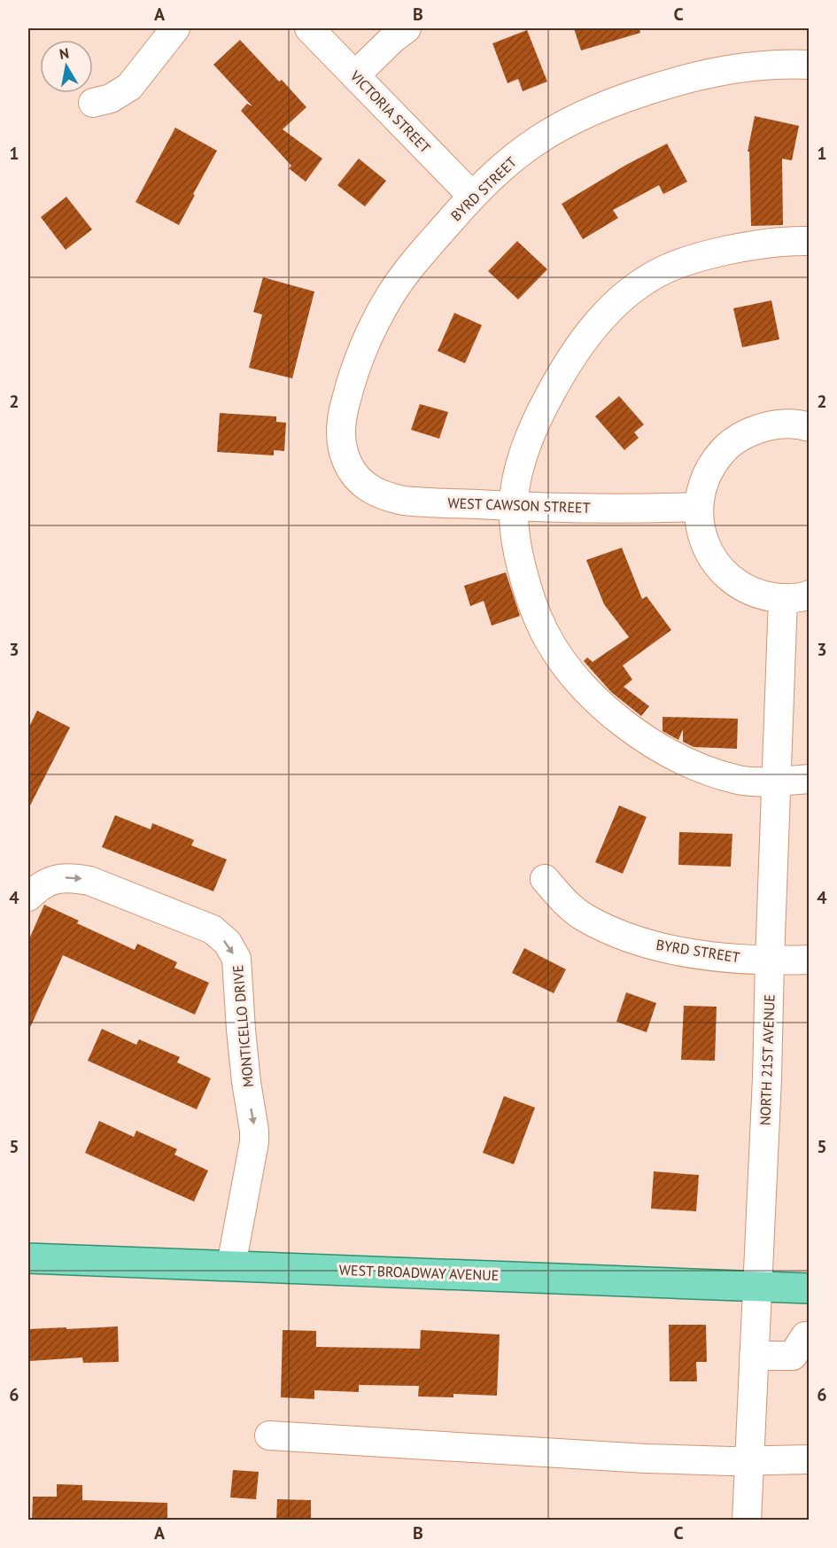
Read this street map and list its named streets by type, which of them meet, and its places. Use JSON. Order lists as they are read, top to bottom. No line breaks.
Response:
{"streets":{"main road":["WEST BROADWAY AVENUE"],"street":["VICTORIA STREET","BYRD STREET","WEST CAWSON STREET","MONTICELLO DRIVE","NORTH 21ST AVENUE"]},"crossings":[["VICTORIA STREET","BYRD STREET"],["BYRD STREET","WEST CAWSON STREET"],["BYRD STREET","NORTH 21ST AVENUE"],["MONTICELLO DRIVE","WEST BROADWAY AVENUE"],["NORTH 21ST AVENUE","WEST BROADWAY AVENUE"]],"north":"top","grid":{"columns":["A","B","C"],"rows":["1","2","3","4","5","6"]}}
